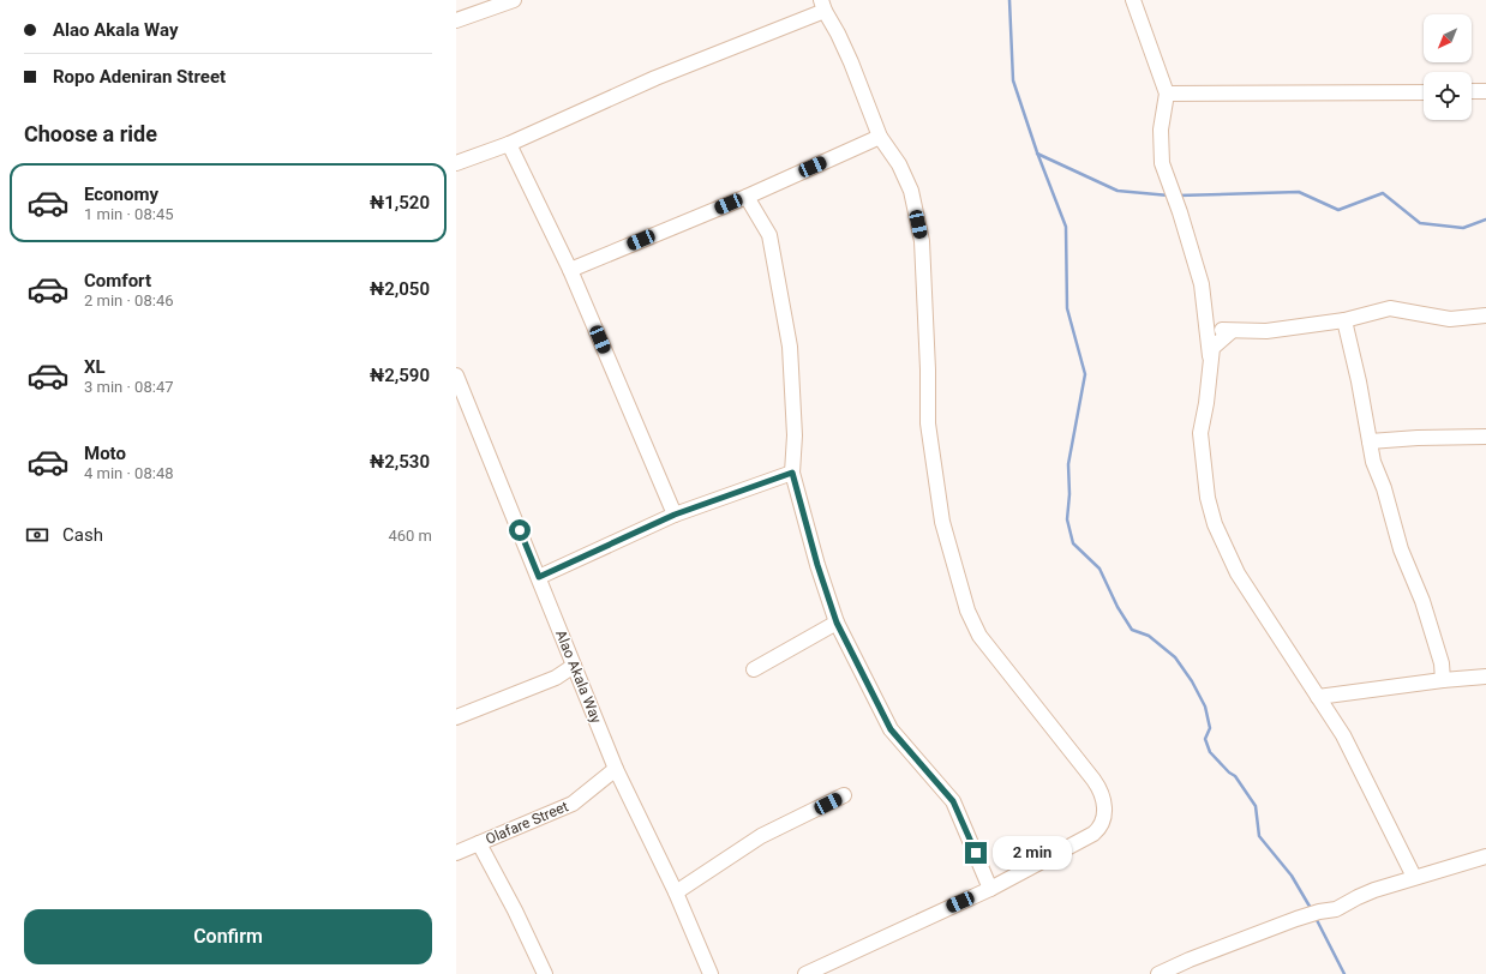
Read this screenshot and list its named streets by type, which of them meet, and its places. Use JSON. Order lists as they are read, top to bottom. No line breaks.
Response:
{"streets":{"street":["Alao Akala Way","Olafare Street"]},"crossings":[["Alao Akala Way","Olafare Street"]],"north":"bottom left","page":{"banner":["Alao Akala Way","Ropo Adeniran Street"],"heading":"Choose a ride","list":[{"name":"Economy","note":"1 min · 08:45","value":"₦1,520"},{"name":"Comfort","note":"2 min · 08:46","value":"₦2,050"},{"name":"XL","note":"3 min · 08:47","value":"₦2,590"},{"name":"Moto","note":"4 min · 08:48","value":"₦2,530"}],"pay":["Cash","460 m"],"bubble":"2 min","buttons":"Confirm"}}
